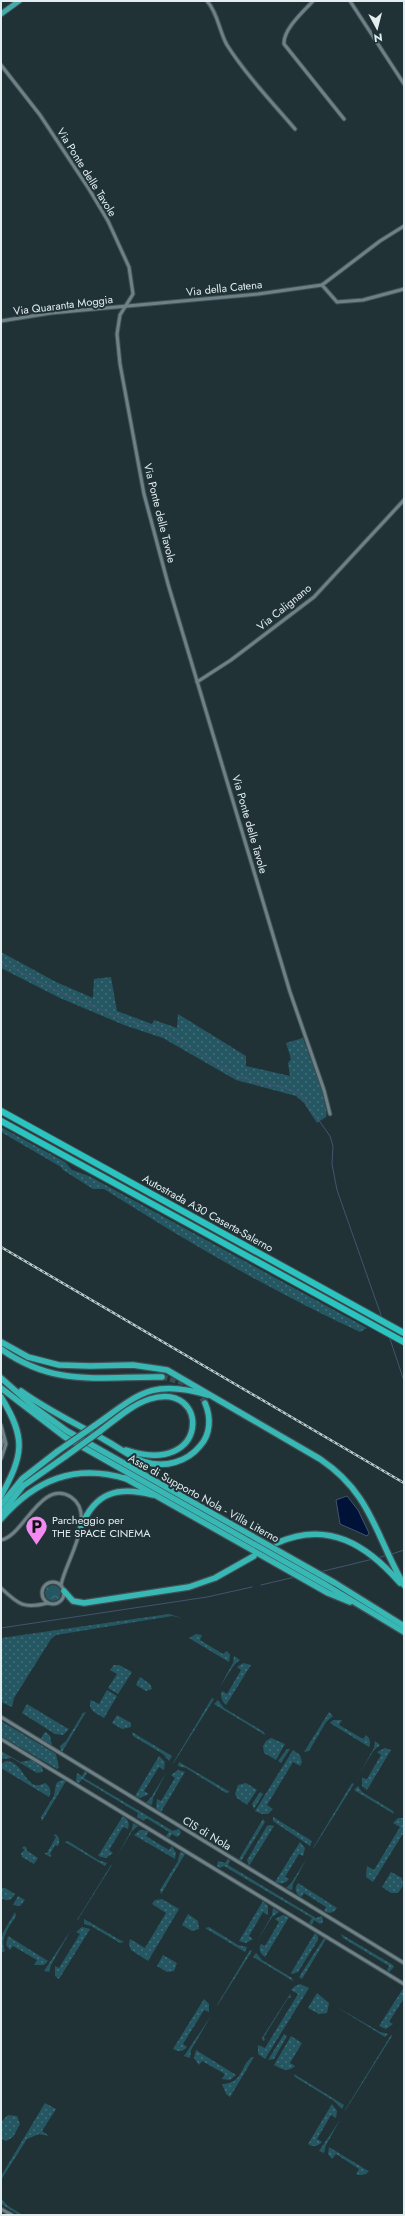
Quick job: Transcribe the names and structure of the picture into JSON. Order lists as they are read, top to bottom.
{
  "streets": {
    "highway": ["Autostrada A30 Caserta-Salerno", "Asse di Supporto Nola - Villa Literno"],
    "street": [
      "Via Ponte delle Tavole",
      "Via della Catena",
      "Via Quaranta Moggia",
      "Via Calignano",
      "CIS di Nola"
    ]
  },
  "crossings": [
    ["Via Ponte delle Tavole", "Via della Catena"],
    ["Via Ponte delle Tavole", "Via Quaranta Moggia"],
    ["Via Ponte delle Tavole", "Via Calignano"],
    ["Via della Catena", "Via Quaranta Moggia"]
  ],
  "places": {
    "parking": ["Parcheggio per THE SPACE CINEMA"]
  },
  "north": "bottom"
}
